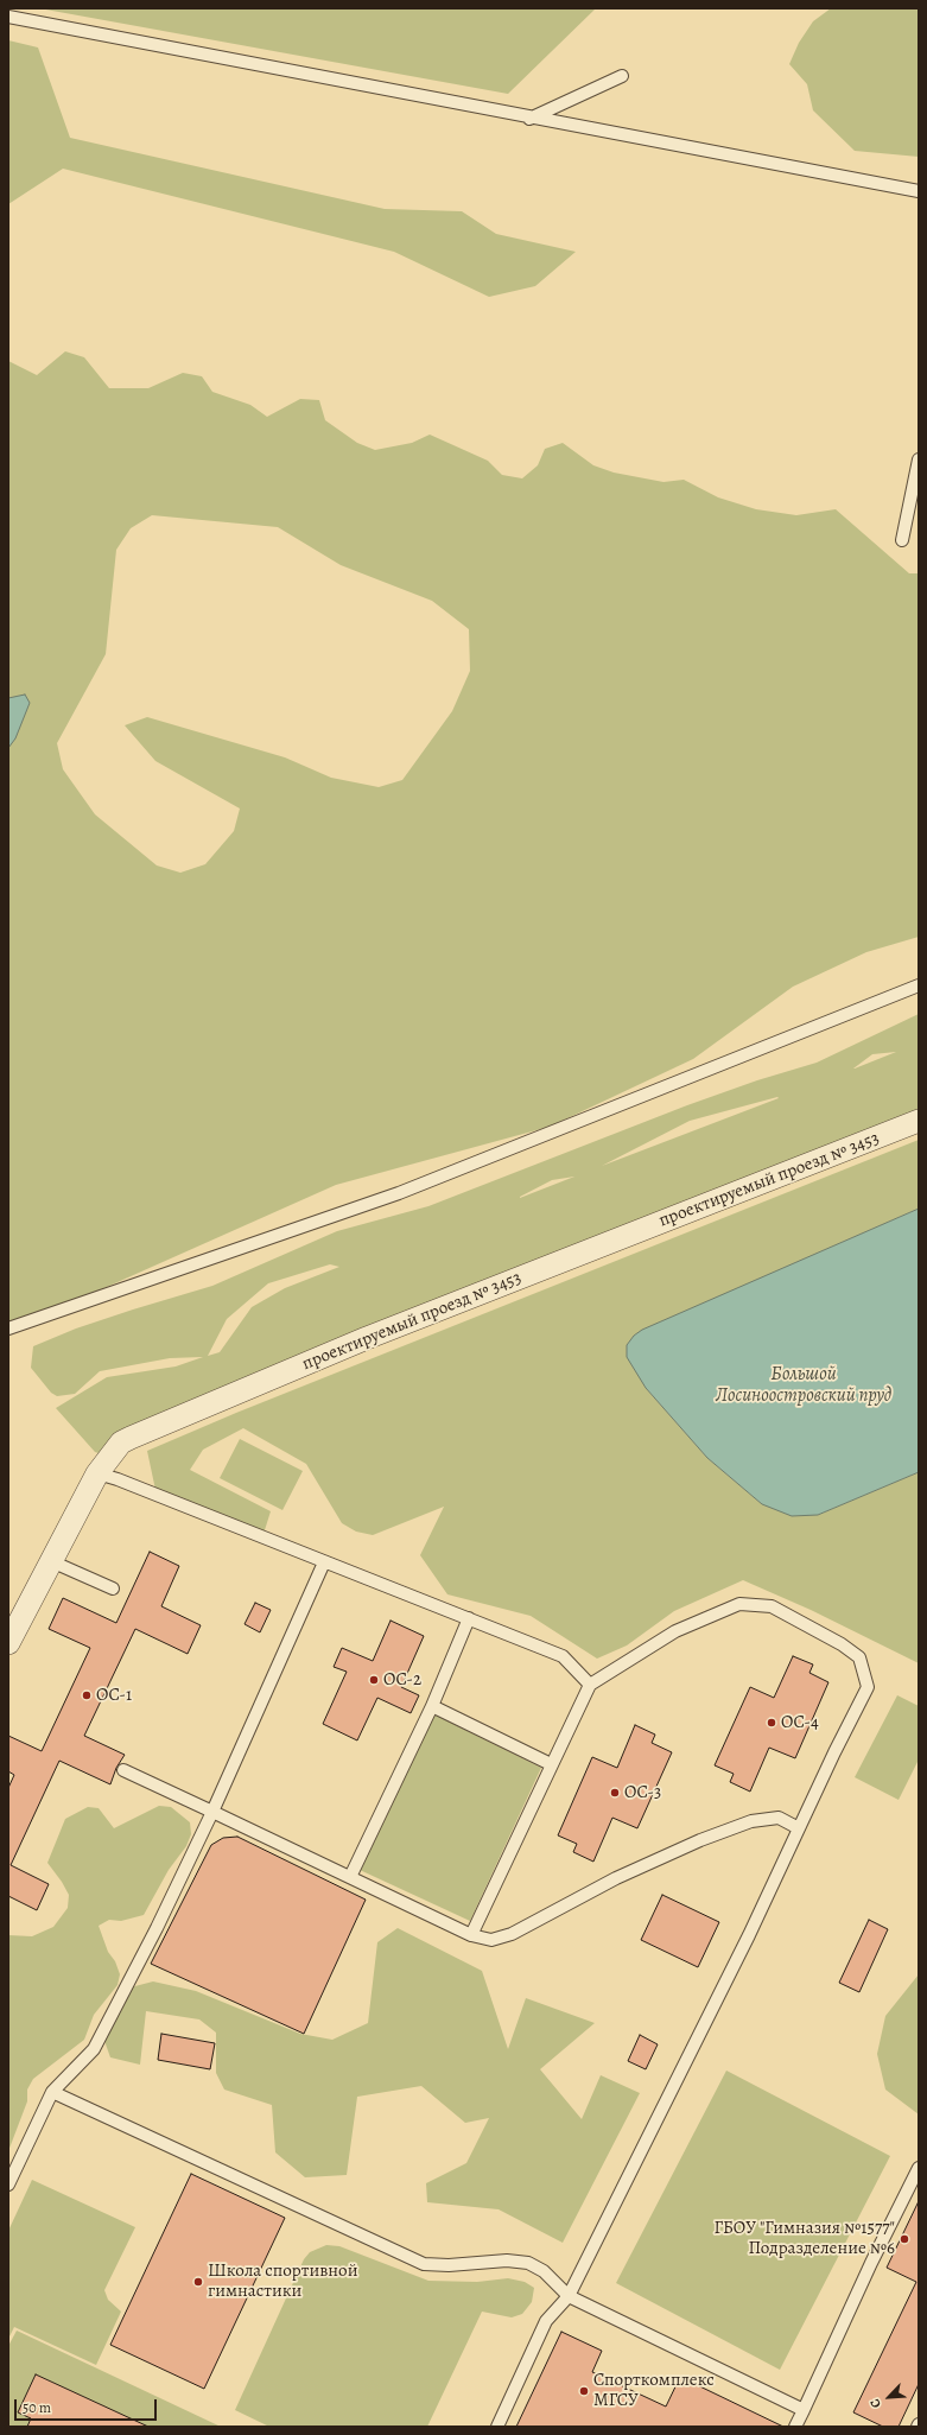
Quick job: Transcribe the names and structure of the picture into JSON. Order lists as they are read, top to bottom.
{
  "streets": {
    "street": ["проектируемый проезд № 3453"]
  },
  "water": ["Большой Лосиноостровский пруд"],
  "places": [
    "ОС-2",
    "ОС-1",
    "ОС-4",
    "ОС-3",
    "ГБОУ \"Гимназия №1577\" Подразделение №6",
    "Школа спортивной гимнастики",
    "Спорткомплекс МГСУ"
  ],
  "scale_bar": "50 m",
  "north": "bottom left"
}
